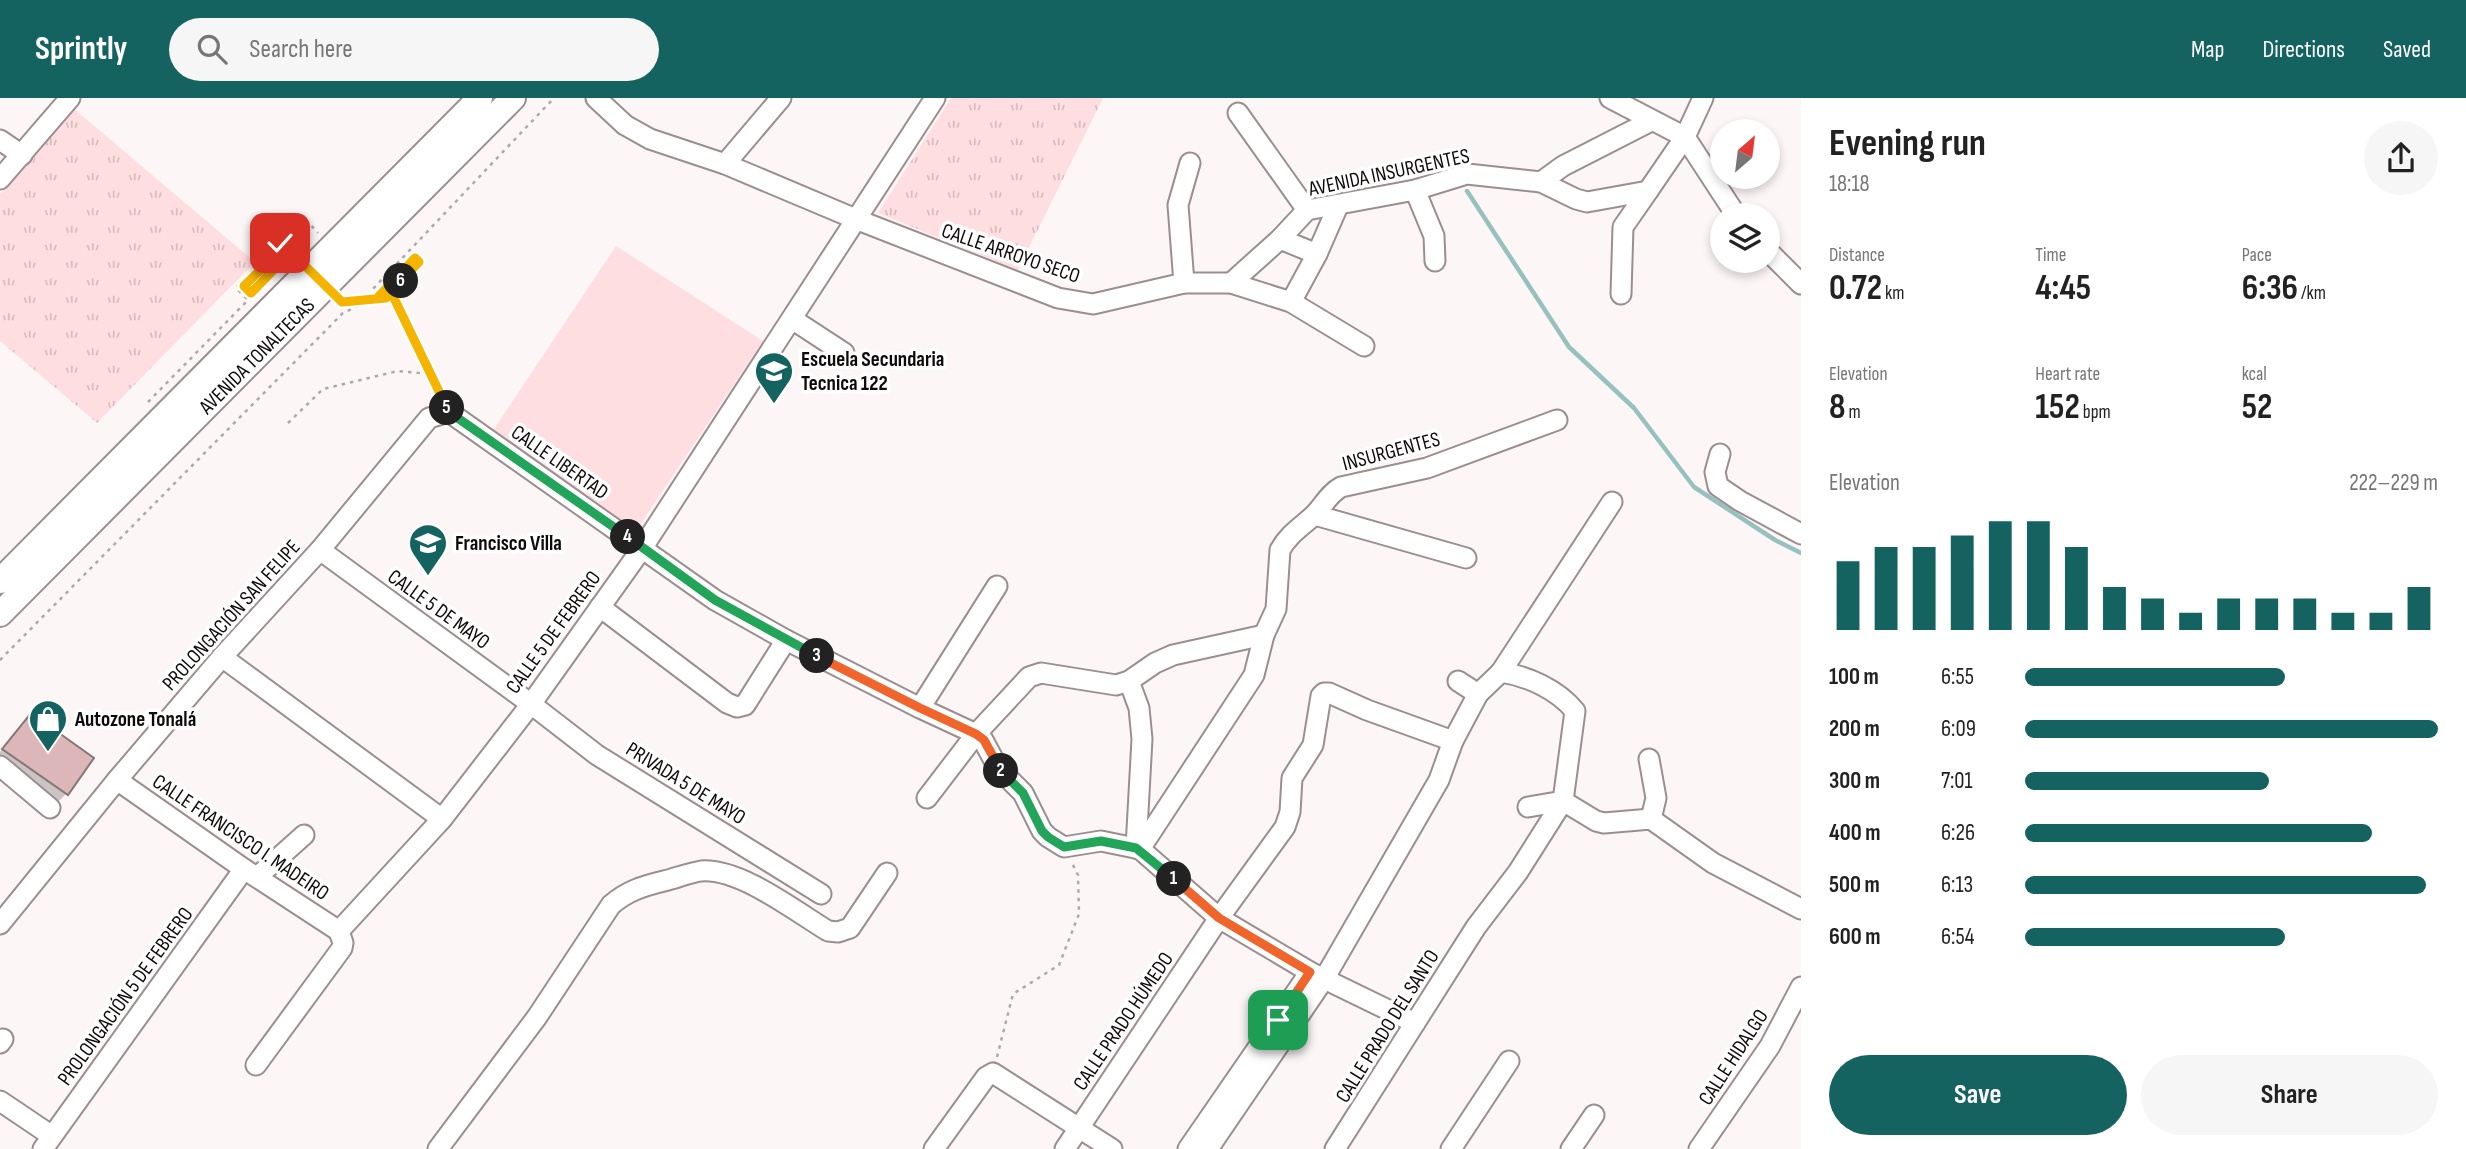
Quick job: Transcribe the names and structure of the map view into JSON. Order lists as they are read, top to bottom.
{
  "streets": {
    "main road": ["AVENIDA TONALTECAS"],
    "street": [
      "AVENIDA INSURGENTES",
      "CALLE ARROYO SECO",
      "INSURGENTES",
      "CALLE LIBERTAD",
      "CALLE 5 DE MAYO",
      "PROLONGACIÓN SAN FELIPE",
      "CALLE 5 DE FEBRERO",
      "PRIVADA 5 DE MAYO",
      "CALLE FRANCISCO I. MADEIRO",
      "PROLONGACIÓN 5 DE FEBRERO",
      "CALLE PRADO HÚMEDO",
      "CALLE PRADO DEL SANTO",
      "CALLE HIDALGO"
    ]
  },
  "crossings": [
    ["AVENIDA INSURGENTES", "CALLE ARROYO SECO"],
    ["CALLE ARROYO SECO", "CALLE 5 DE FEBRERO"],
    ["CALLE LIBERTAD", "PROLONGACIÓN SAN FELIPE"],
    ["CALLE LIBERTAD", "CALLE 5 DE FEBRERO"],
    ["CALLE 5 DE MAYO", "PROLONGACIÓN SAN FELIPE"],
    ["CALLE 5 DE MAYO", "CALLE 5 DE FEBRERO"],
    ["CALLE 5 DE MAYO", "PRIVADA 5 DE MAYO"],
    ["PROLONGACIÓN SAN FELIPE", "CALLE FRANCISCO I. MADEIRO"],
    ["CALLE 5 DE FEBRERO", "PRIVADA 5 DE MAYO"],
    ["CALLE 5 DE FEBRERO", "CALLE FRANCISCO I. MADEIRO"],
    ["CALLE FRANCISCO I. MADEIRO", "PROLONGACIÓN 5 DE FEBRERO"]
  ],
  "places": {
    "school or university": ["Escuela Secundaria Tecnica 122", "Francisco Villa"],
    "shop": ["Autozone Tonalá"]
  },
  "north": "top right",
  "page": {
    "header": "Sprintly",
    "search": "Search here",
    "nav": ["Map", "Directions", "Saved"],
    "heading": ["Evening run", "18:18"],
    "stats": [
      ["Distance", "0.72 km"],
      ["Time", "4:45"],
      ["Pace", "6:36 /km"],
      ["Elevation", "8 m"],
      ["Heart rate", "152 bpm"],
      ["kcal", "52"]
    ],
    "pins": [
      "6",
      "5",
      "4",
      "3",
      "2",
      "1"
    ],
    "chart": ["Elevation", "222–229 m"],
    "list": [
      {
        "name": "100 m",
        "note": "6:55"
      },
      {
        "name": "200 m",
        "note": "6:09"
      },
      {
        "name": "300 m",
        "note": "7:01"
      },
      {
        "name": "400 m",
        "note": "6:26"
      },
      {
        "name": "500 m",
        "note": "6:13"
      },
      {
        "name": "600 m",
        "note": "6:54"
      }
    ],
    "buttons": ["Save", "Share"]
  }
}
